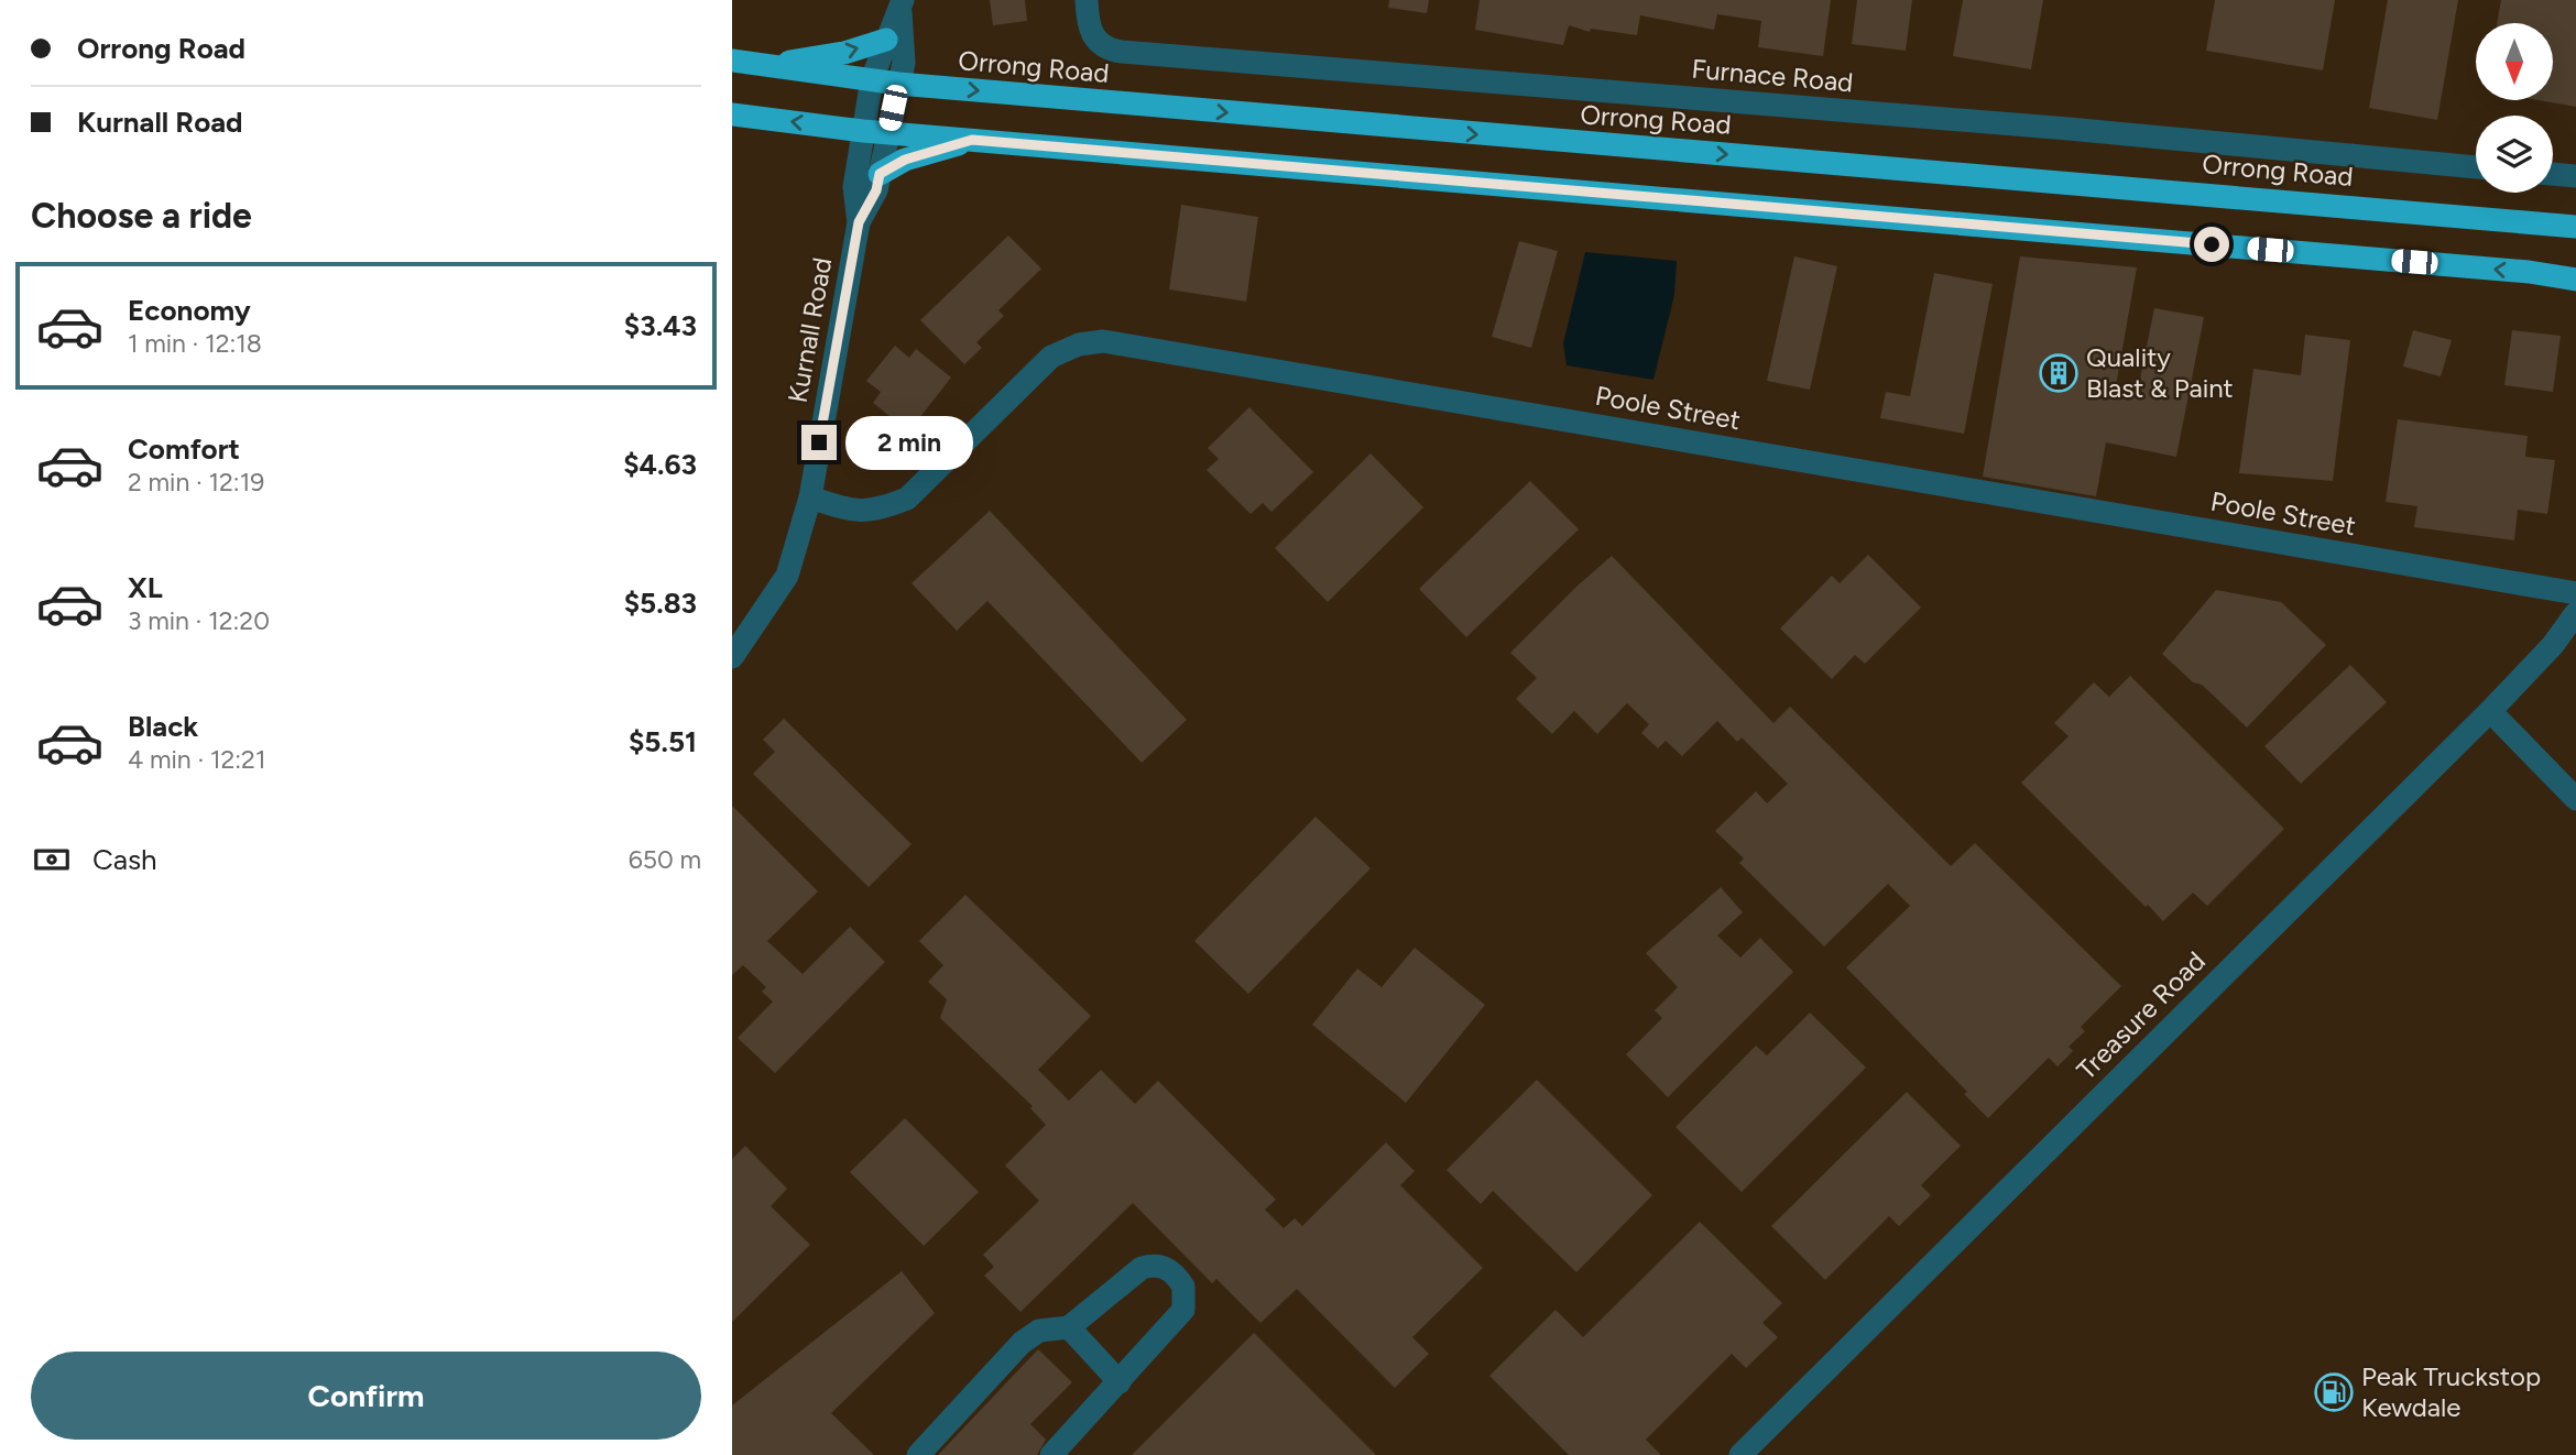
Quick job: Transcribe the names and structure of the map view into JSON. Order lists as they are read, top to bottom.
{
  "streets": {
    "highway": ["Orrong Road"],
    "street": [
      "Furnace Road",
      "Kurnall Road",
      "Poole Street",
      "Treasure Road"
    ]
  },
  "crossings": [
    ["Orrong Road", "Kurnall Road"],
    ["Kurnall Road", "Poole Street"]
  ],
  "places": {
    "building": ["Quality Blast & Paint"],
    "fuel station": ["Peak Truckstop Kewdale"]
  },
  "north": "bottom",
  "page": {
    "banner": ["Orrong Road", "Kurnall Road"],
    "heading": "Choose a ride",
    "list": [
      {
        "name": "Economy",
        "note": "1 min · 12:18",
        "value": "$3.43"
      },
      {
        "name": "Comfort",
        "note": "2 min · 12:19",
        "value": "$4.63"
      },
      {
        "name": "XL",
        "note": "3 min · 12:20",
        "value": "$5.83"
      },
      {
        "name": "Black",
        "note": "4 min · 12:21",
        "value": "$5.51"
      }
    ],
    "bubble": "2 min",
    "pay": ["Cash", "650 m"],
    "buttons": "Confirm"
  }
}
